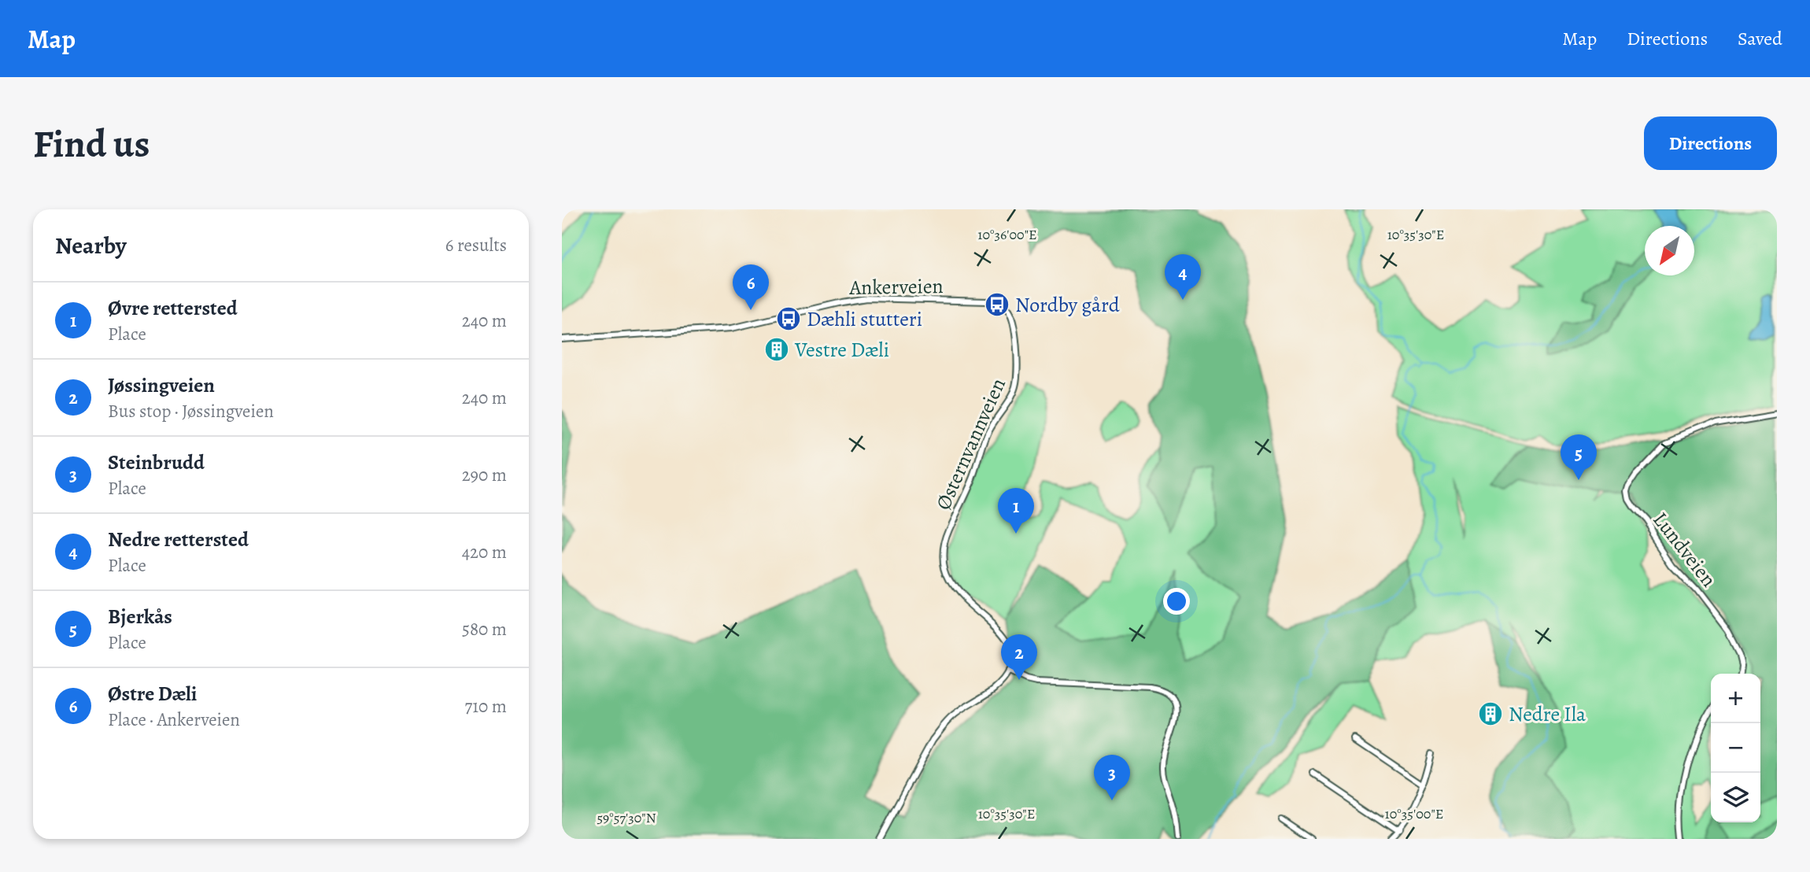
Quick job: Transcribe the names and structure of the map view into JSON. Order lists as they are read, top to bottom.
{
  "streets": {
    "street": ["Ankerveien", "Østernvannveien", "Lundveien"]
  },
  "crossings": [
    ["Ankerveien", "Østernvannveien"]
  ],
  "places": {
    "bus stop": ["Nordby gård", "Dæhli stutteri"],
    "building": ["Vestre Dæli", "Nedre Ila"]
  },
  "north": "bottom left",
  "page": {
    "header": "Map",
    "nav": ["Map", "Directions", "Saved"],
    "buttons": "Directions",
    "title": "Find us",
    "heading": ["Nearby", "6 results"],
    "pins": [
      "4",
      "6",
      "5",
      "1",
      "2",
      "3"
    ],
    "list": [
      {
        "mark": "1",
        "name": "Øvre rettersted",
        "note": "Place",
        "value": "240 m"
      },
      {
        "mark": "2",
        "name": "Jøssingveien",
        "note": "Bus stop · Jøssingveien",
        "value": "240 m"
      },
      {
        "mark": "3",
        "name": "Steinbrudd",
        "note": "Place",
        "value": "290 m"
      },
      {
        "mark": "4",
        "name": "Nedre rettersted",
        "note": "Place",
        "value": "420 m"
      },
      {
        "mark": "5",
        "name": "Bjerkås",
        "note": "Place",
        "value": "580 m"
      },
      {
        "mark": "6",
        "name": "Østre Dæli",
        "note": "Place · Ankerveien",
        "value": "710 m"
      }
    ],
    "map_buttons": ["+", "−"]
  },
  "coordinates": [
    "10°36'00\"E",
    "10°35'30\"E",
    "10°35'00\"E",
    "59°57'30\"N"
  ]
}
